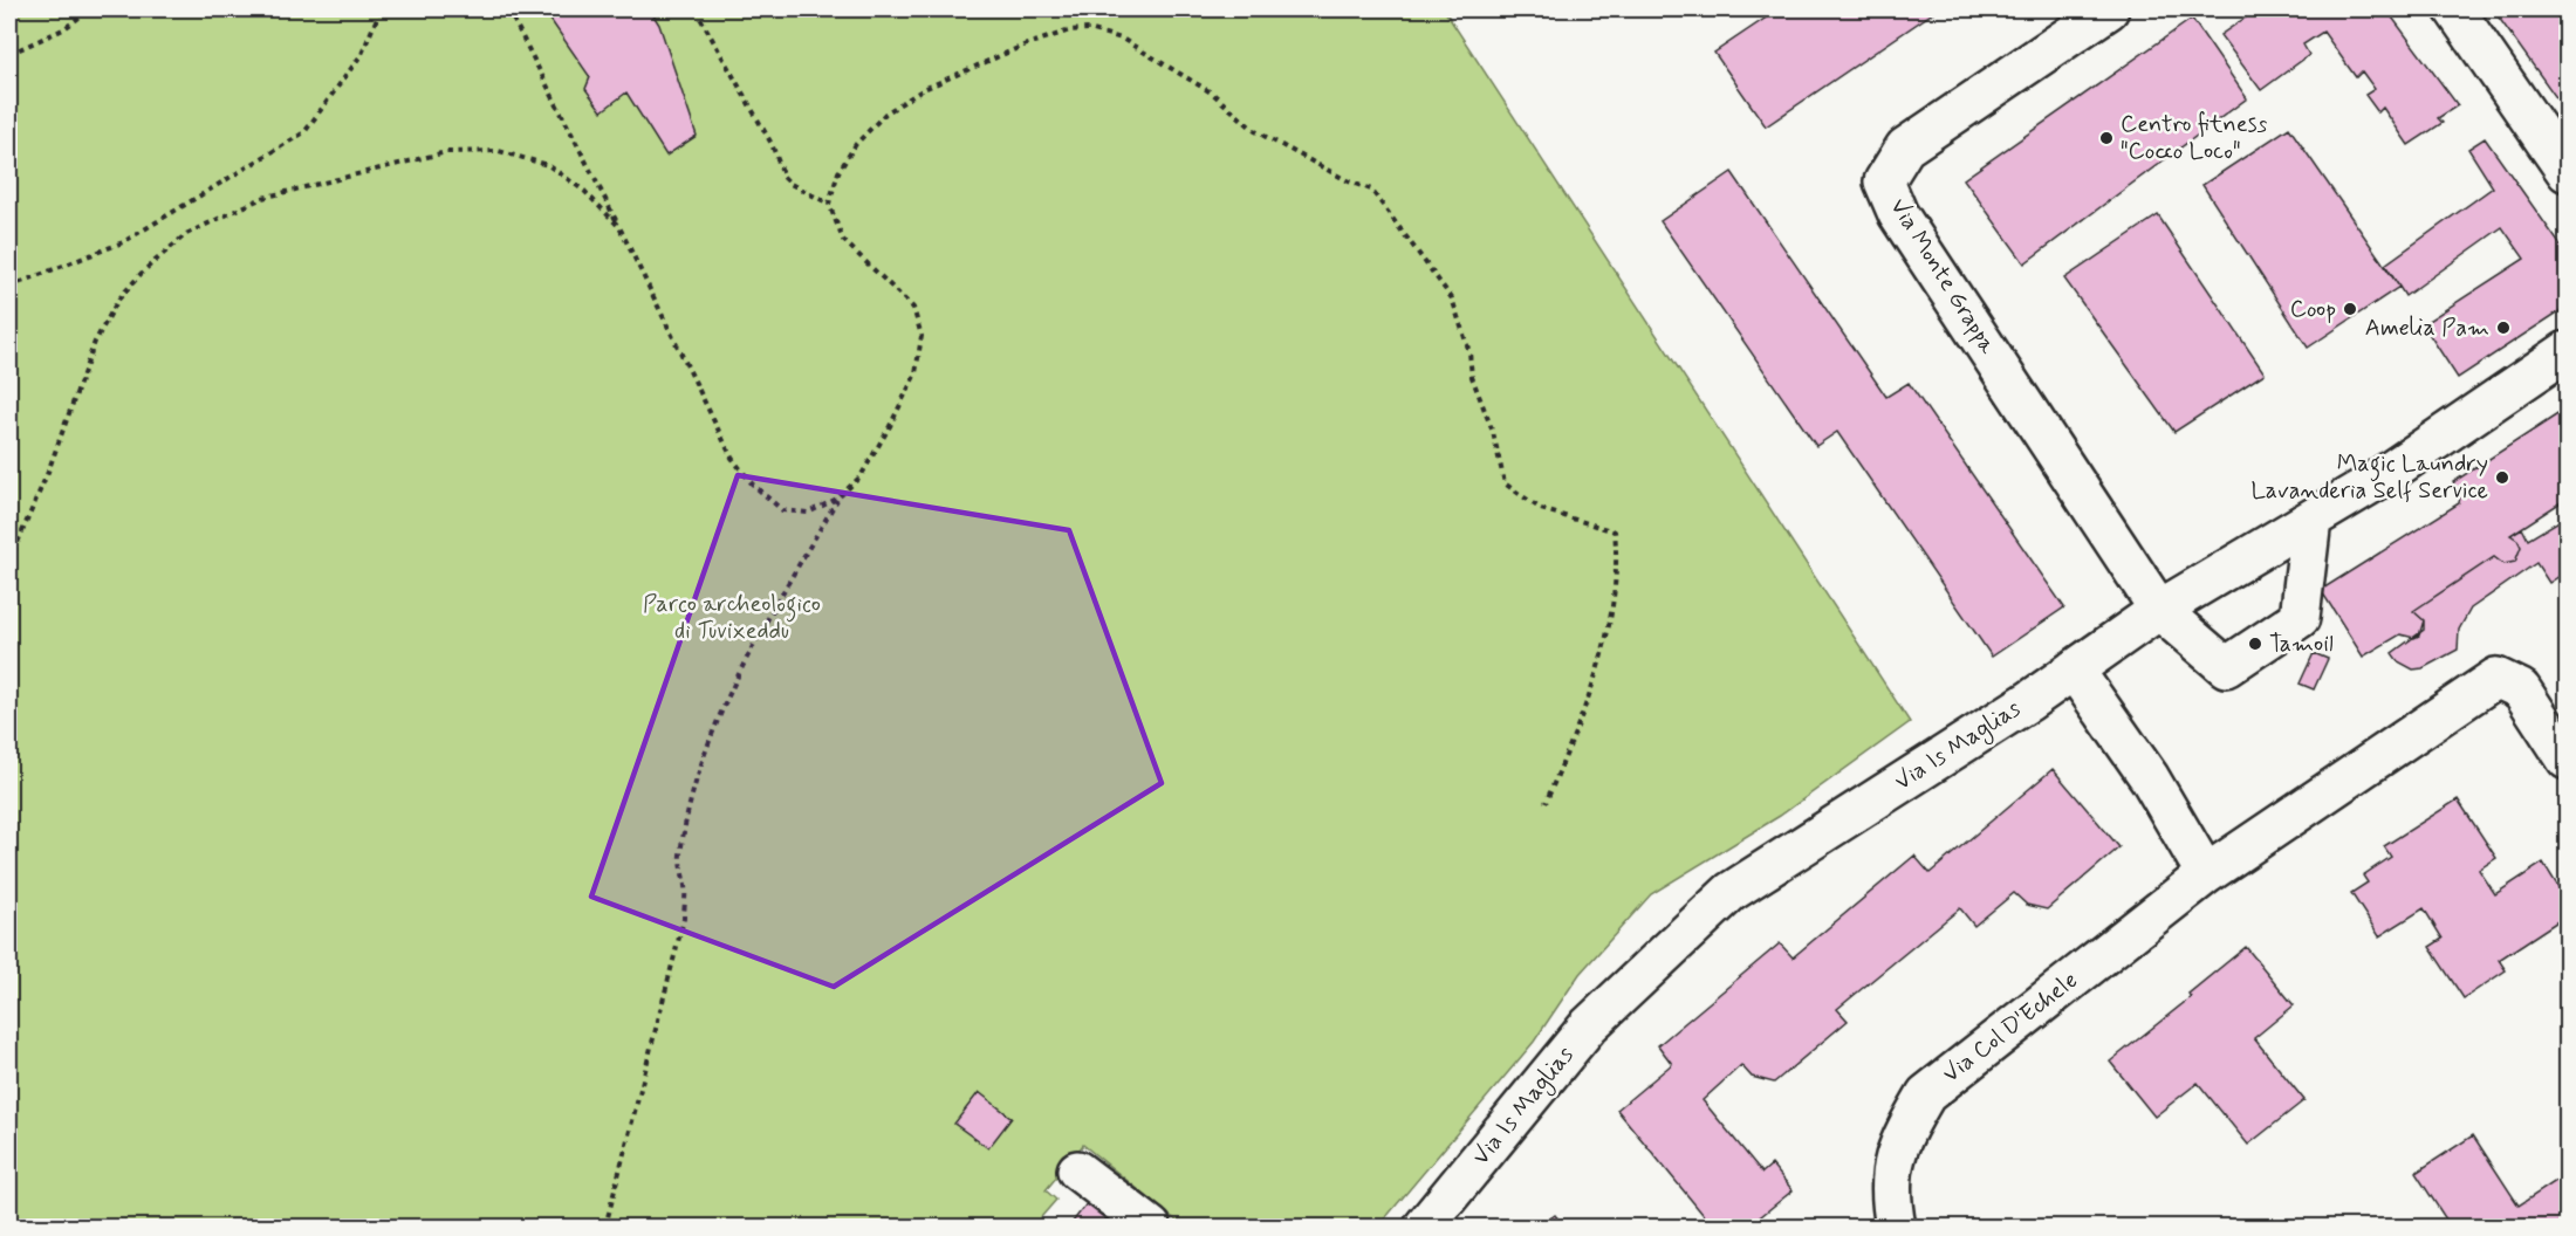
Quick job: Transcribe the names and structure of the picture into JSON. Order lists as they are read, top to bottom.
{
  "streets": {
    "street": ["Via Monte Grappa", "Via Is Maglias", "Via Col D'Echele"]
  },
  "crossings": [
    ["Via Monte Grappa", "Via Is Maglias"]
  ],
  "parks": ["Parco archeologico di Tuvixeddu"],
  "places": [
    "Centro fitness \"Cocco Loco\"",
    "Coop",
    "Amelia Pam",
    "Magic Laundry Lavanderia Self Service",
    "Tamoil"
  ]
}
